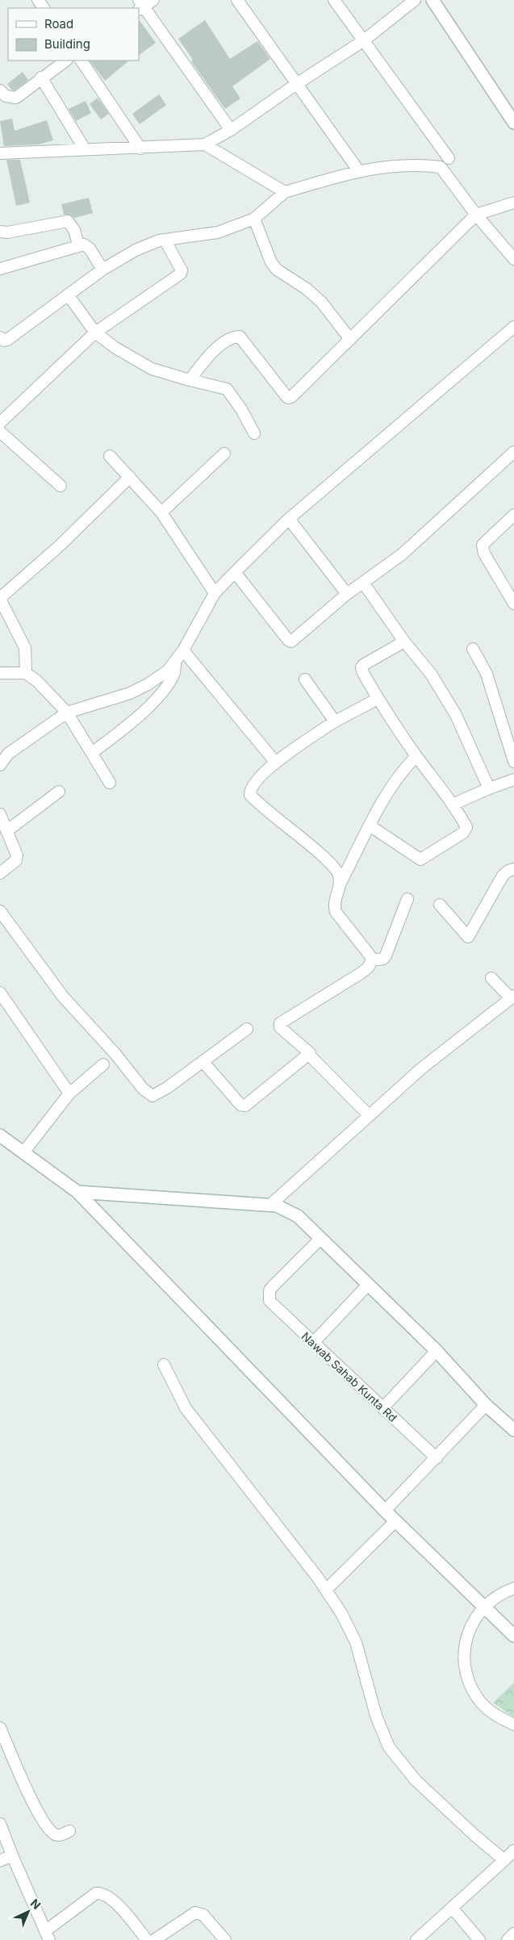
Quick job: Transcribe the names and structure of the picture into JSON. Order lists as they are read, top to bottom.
{
  "streets": {
    "street": ["Nawab Sahab Kunta Rd"]
  },
  "legend": ["Road", "Building"],
  "north": "top right"
}
